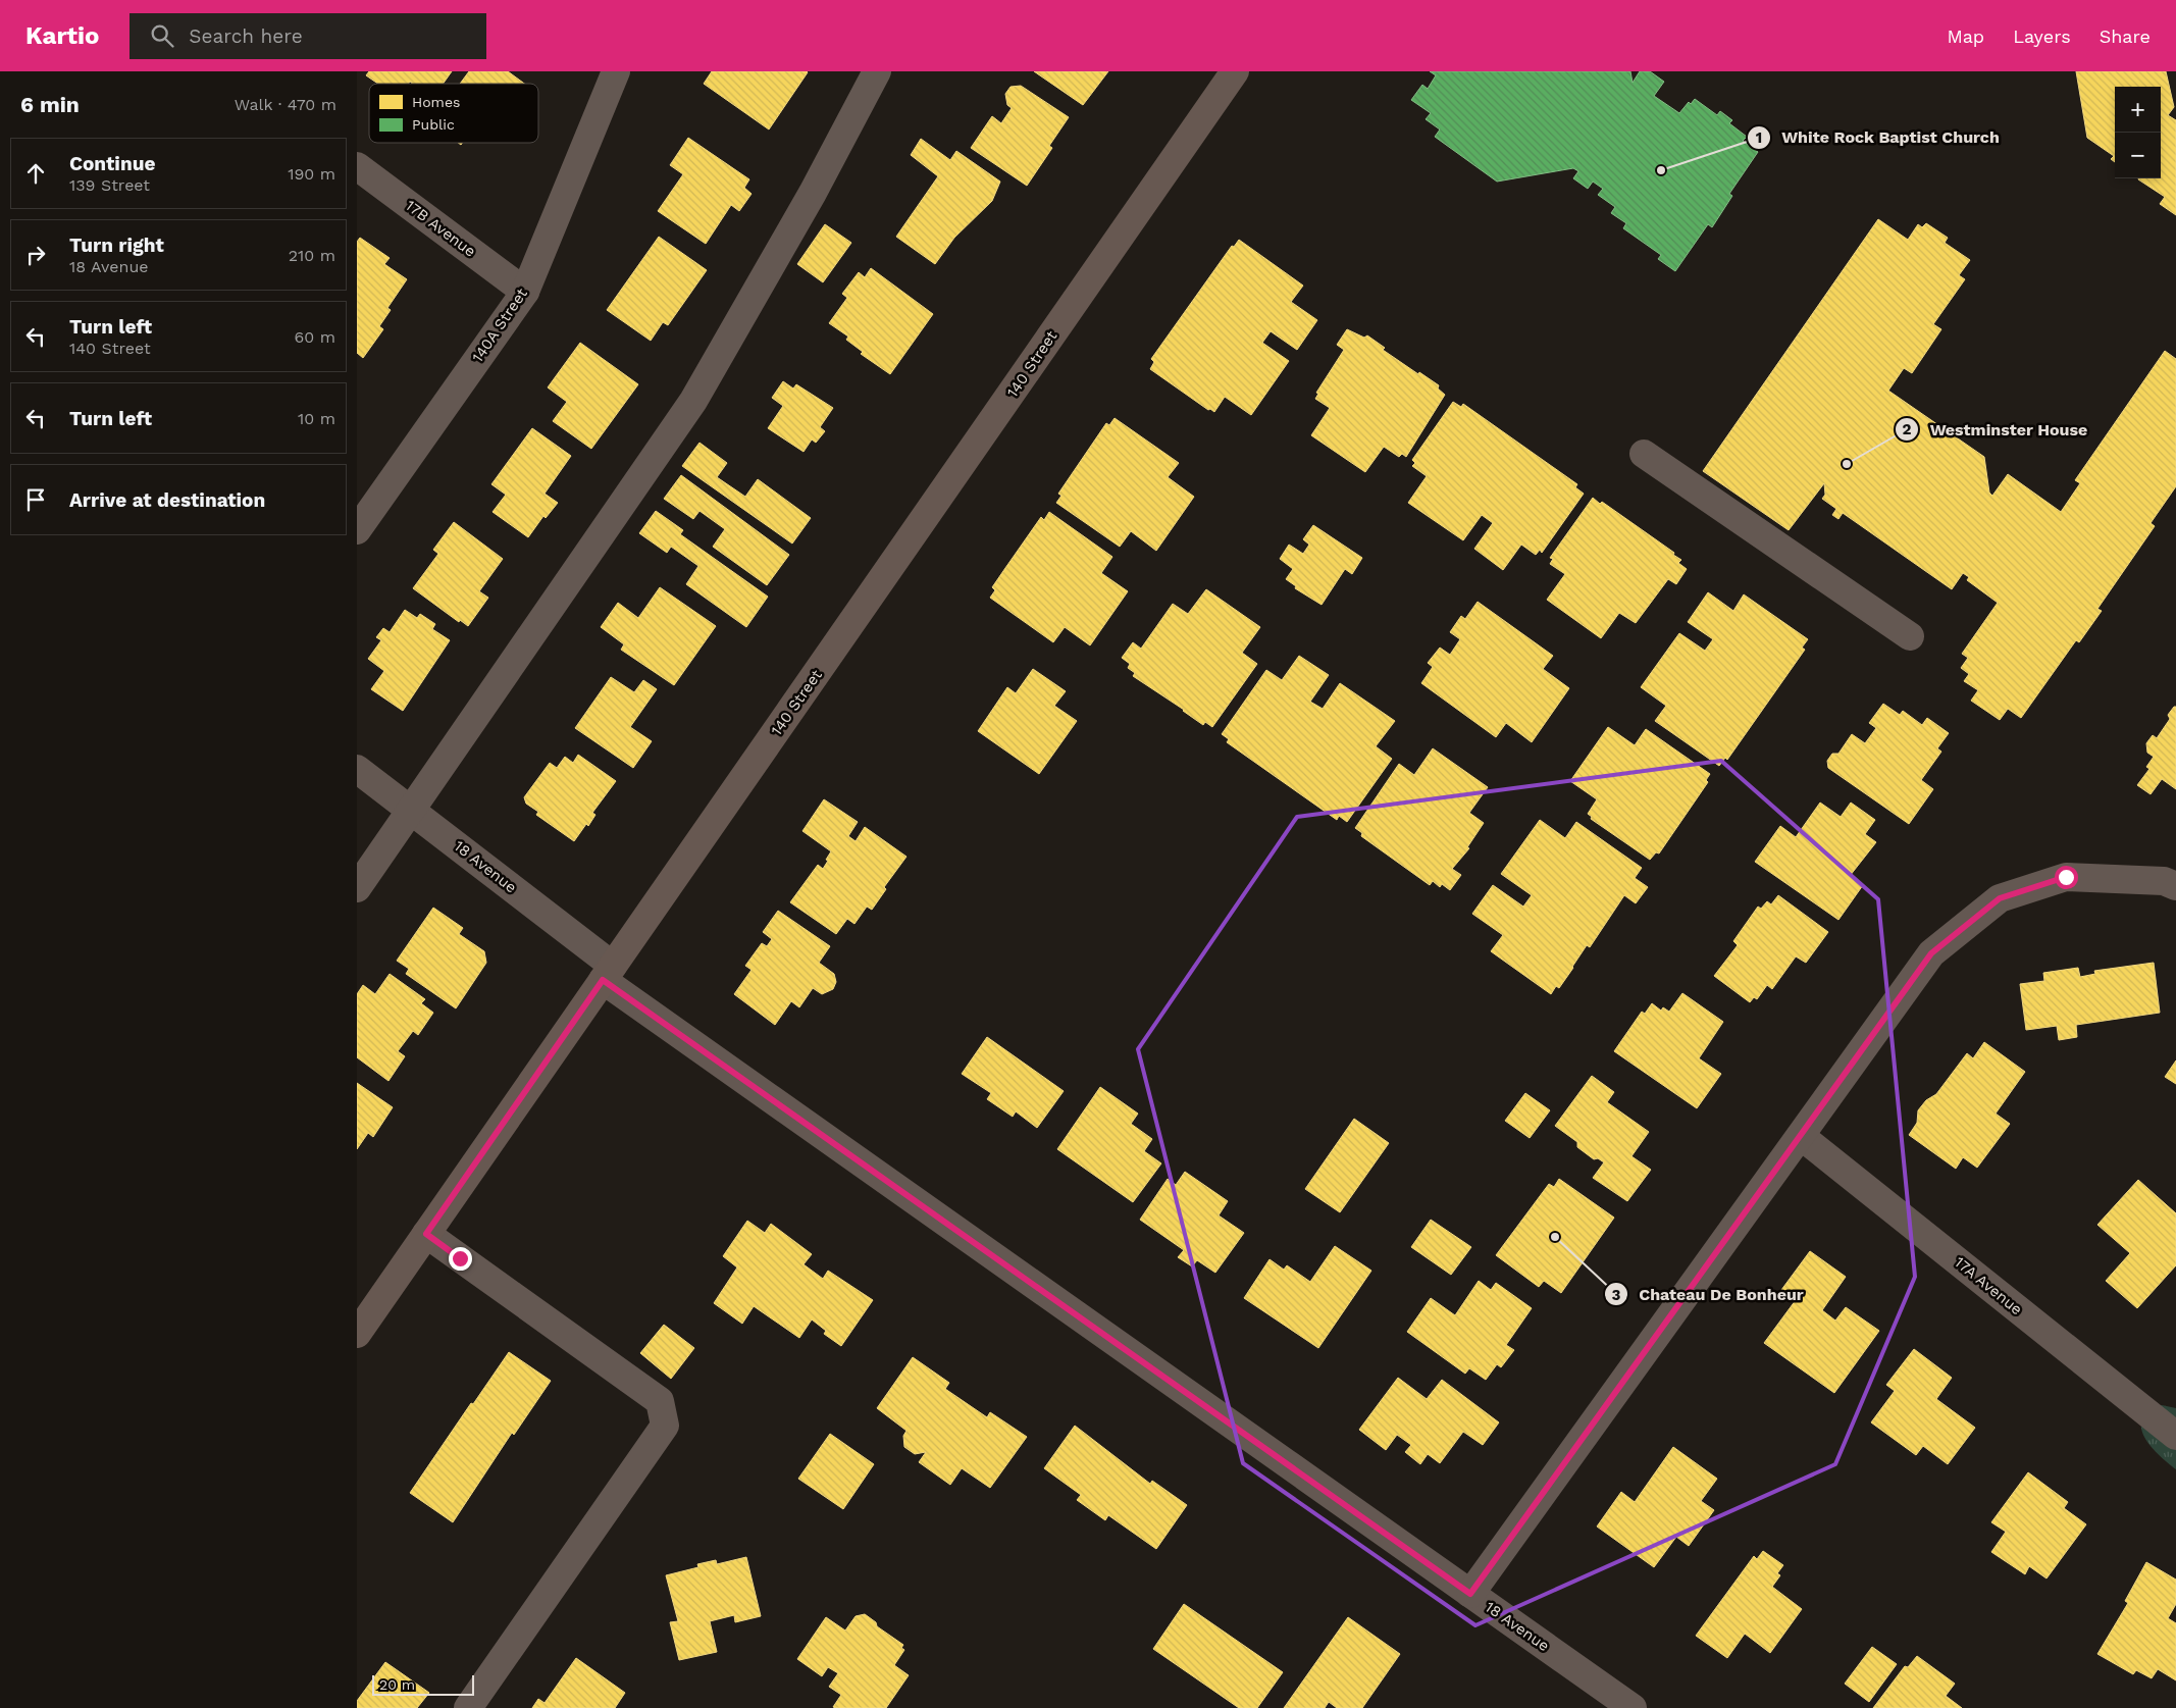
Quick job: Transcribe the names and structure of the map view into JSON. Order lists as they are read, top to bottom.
{
  "streets": {
    "main road": ["140 Street"],
    "street": [
      "17B Avenue",
      "140A Street",
      "18 Avenue",
      "17A Avenue"
    ]
  },
  "crossings": [
    ["17B Avenue", "140A Street"],
    ["140 Street", "18 Avenue"]
  ],
  "places": ["White Rock Baptist Church", "Westminster House", "Chateau De Bonheur"],
  "legend": ["Homes", "Public"],
  "scale_bar": "20 m",
  "page": {
    "header": "Kartio",
    "search": "Search here",
    "nav": ["Map", "Layers", "Share"],
    "heading": ["6 min", "Walk · 470 m"],
    "map_buttons": ["+", "−"],
    "list": [
      ["Continue", "139 Street", "190 m"],
      ["Turn right", "18 Avenue", "210 m"],
      ["Turn left", "140 Street", "60 m"],
      ["Turn left", "10 m"],
      "Arrive at destination"
    ],
    "scale": "20 m"
  }
}
